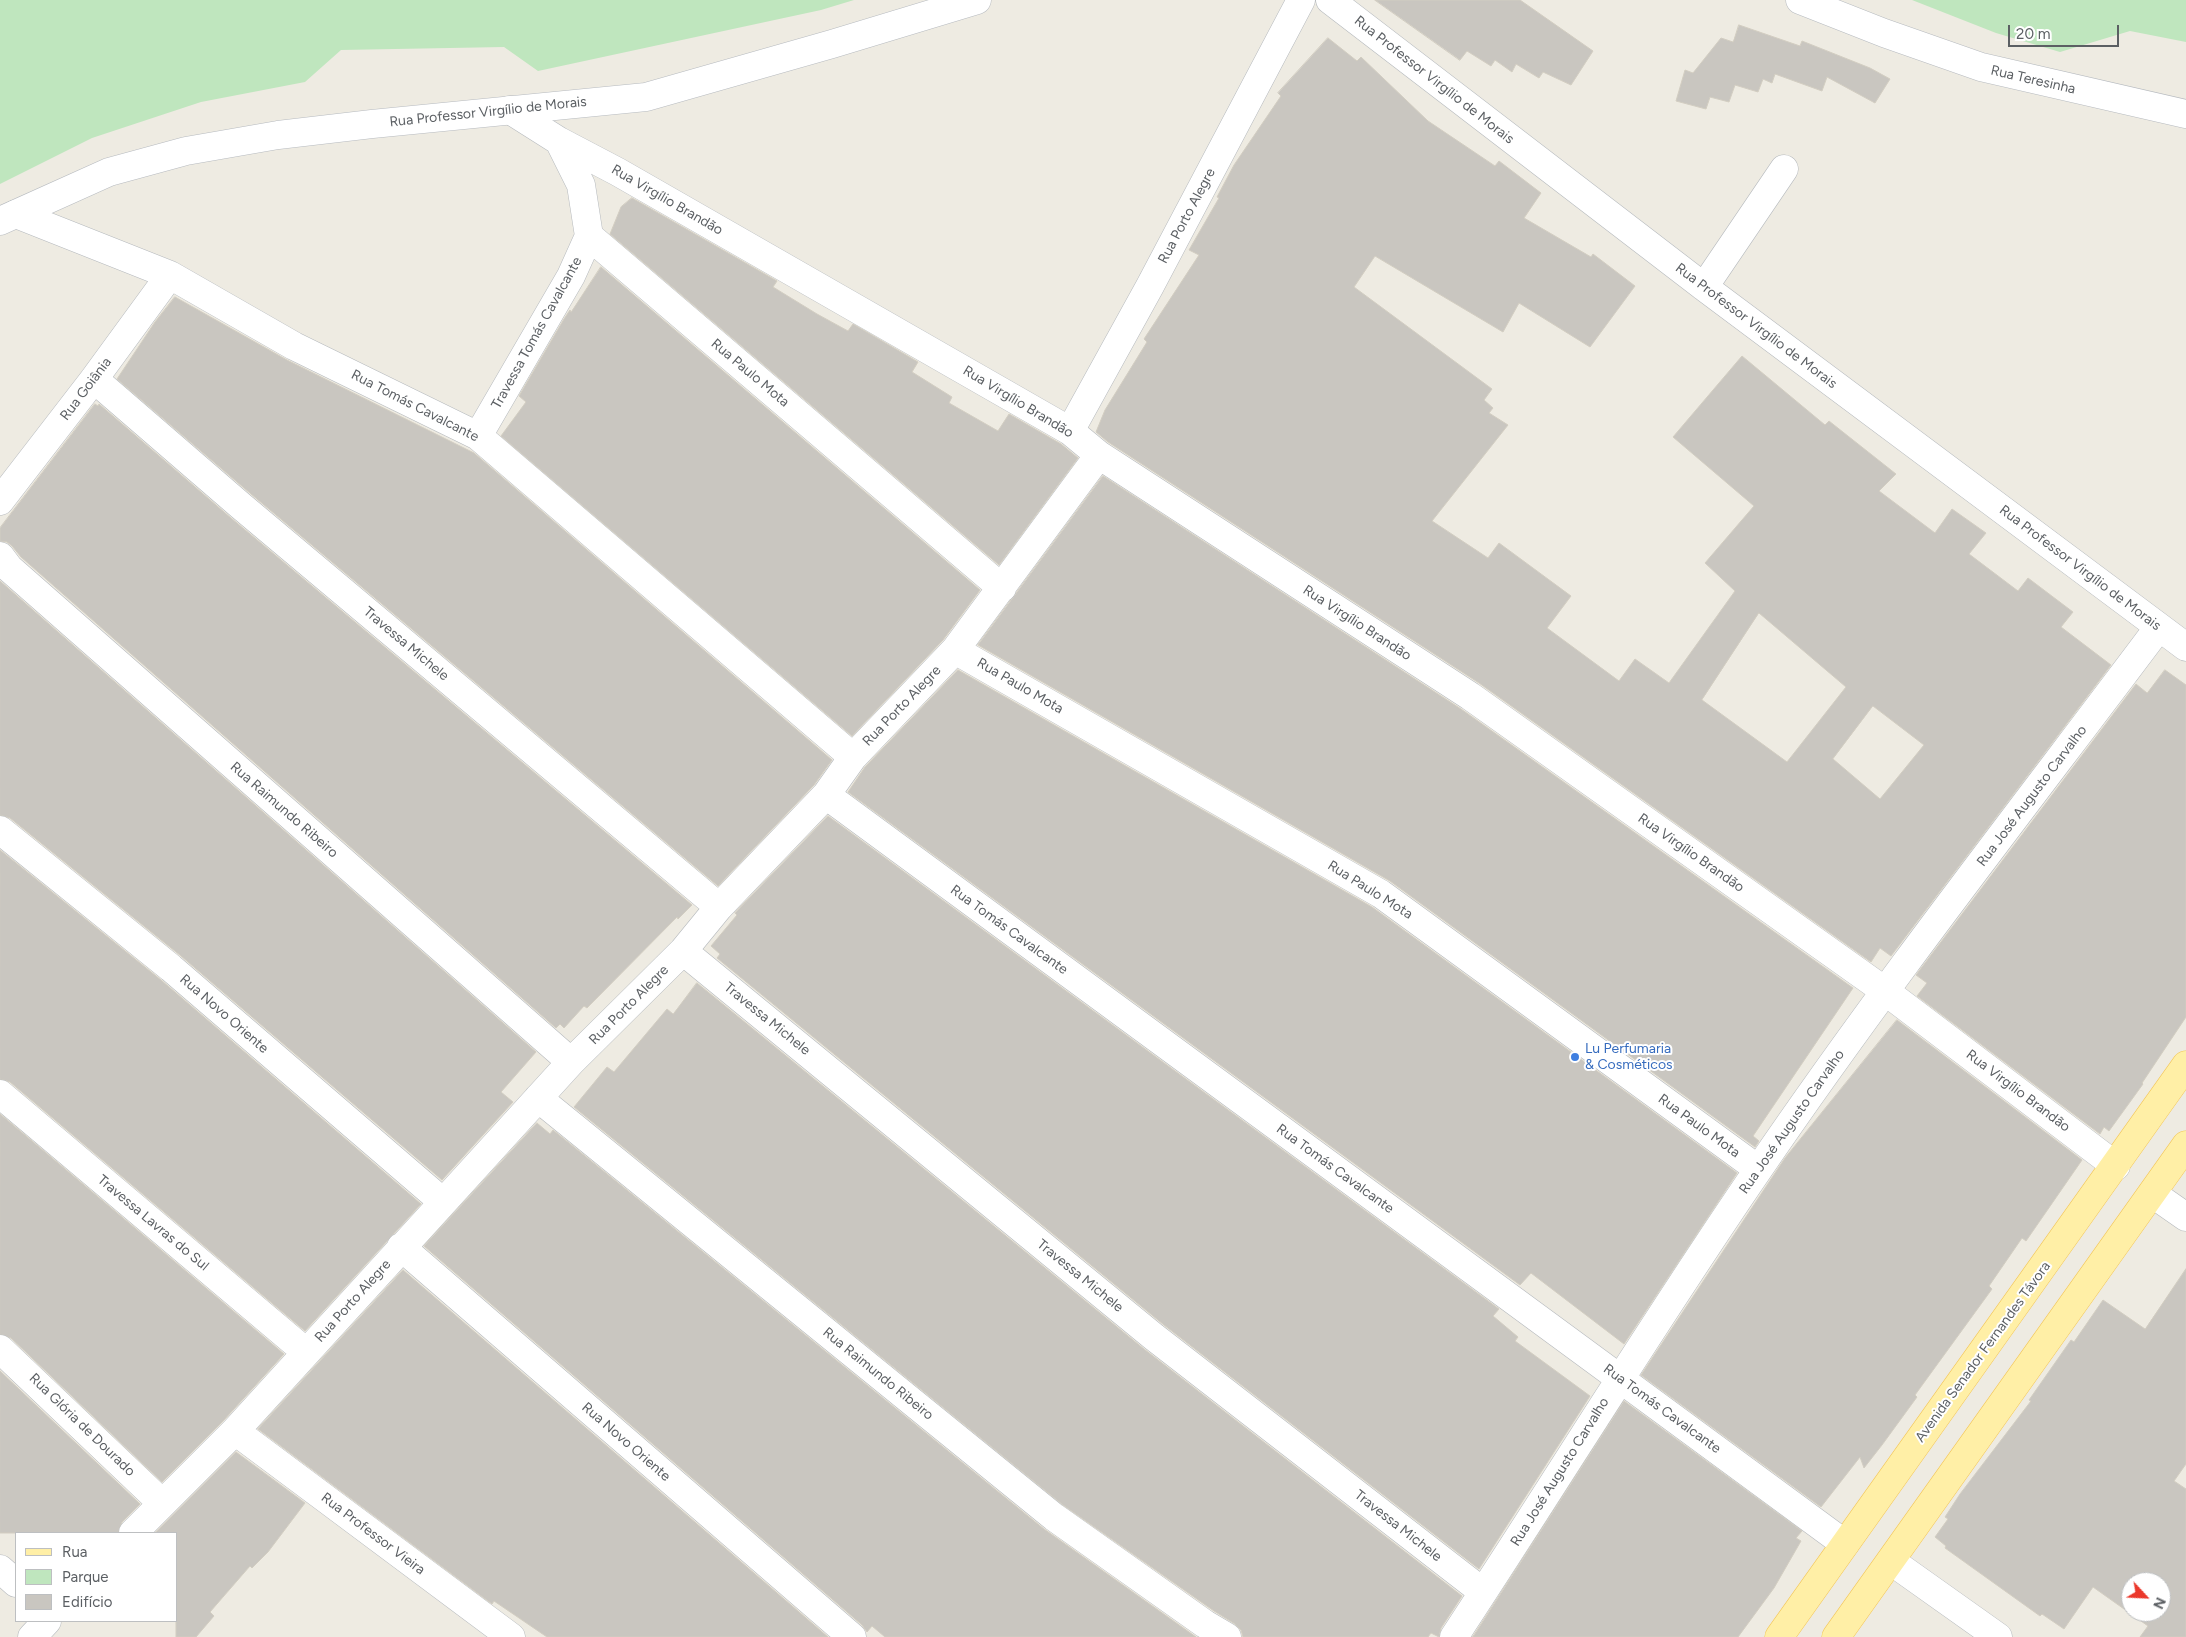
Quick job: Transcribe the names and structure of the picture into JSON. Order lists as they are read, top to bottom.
{
  "streets": {
    "main road": ["Avenida Senador Fernandes Távora"],
    "street": [
      "Rua Professor Virgílio de Morais",
      "Rua Teresinha",
      "Rua Virgílio Brandão",
      "Rua Porto Alegre",
      "Travessa Tomás Cavalcante",
      "Rua Paulo Mota",
      "Rua Goiânia",
      "Rua Tomás Cavalcante",
      "Travessa Michele",
      "Rua José Augusto Carvalho",
      "Rua Raimundo Ribeiro",
      "Rua Novo Oriente",
      "Travessa Lavras do Sul",
      "Rua Glória de Dourado",
      "Rua Professor Vieira"
    ]
  },
  "crossings": [
    ["Rua Professor Virgílio de Morais", "Rua Tomás Cavalcante"],
    ["Rua Professor Virgílio de Morais", "Rua José Augusto Carvalho"],
    ["Rua Virgílio Brandão", "Rua Porto Alegre"],
    ["Rua Virgílio Brandão", "Rua José Augusto Carvalho"],
    ["Rua Virgílio Brandão", "Avenida Senador Fernandes Távora"],
    ["Rua Porto Alegre", "Rua Paulo Mota"],
    ["Rua Porto Alegre", "Rua Tomás Cavalcante"],
    ["Rua Porto Alegre", "Travessa Michele"],
    ["Rua Porto Alegre", "Rua Raimundo Ribeiro"],
    ["Rua Porto Alegre", "Rua Novo Oriente"],
    ["Rua Porto Alegre", "Travessa Lavras do Sul"],
    ["Rua Porto Alegre", "Rua Glória de Dourado"],
    ["Rua Porto Alegre", "Rua Professor Vieira"],
    ["Travessa Tomás Cavalcante", "Rua Paulo Mota"],
    ["Travessa Tomás Cavalcante", "Rua Tomás Cavalcante"],
    ["Rua Paulo Mota", "Rua José Augusto Carvalho"],
    ["Rua Goiânia", "Rua Tomás Cavalcante"],
    ["Rua Goiânia", "Travessa Michele"],
    ["Rua Tomás Cavalcante", "Rua José Augusto Carvalho"],
    ["Rua Tomás Cavalcante", "Avenida Senador Fernandes Távora"],
    ["Travessa Michele", "Rua José Augusto Carvalho"]
  ],
  "places": ["Lu Perfumaria & Cosméticos"],
  "legend": ["Rua", "Parque", "Edifício"],
  "scale_bar": "20 m",
  "north": "bottom right"
}
